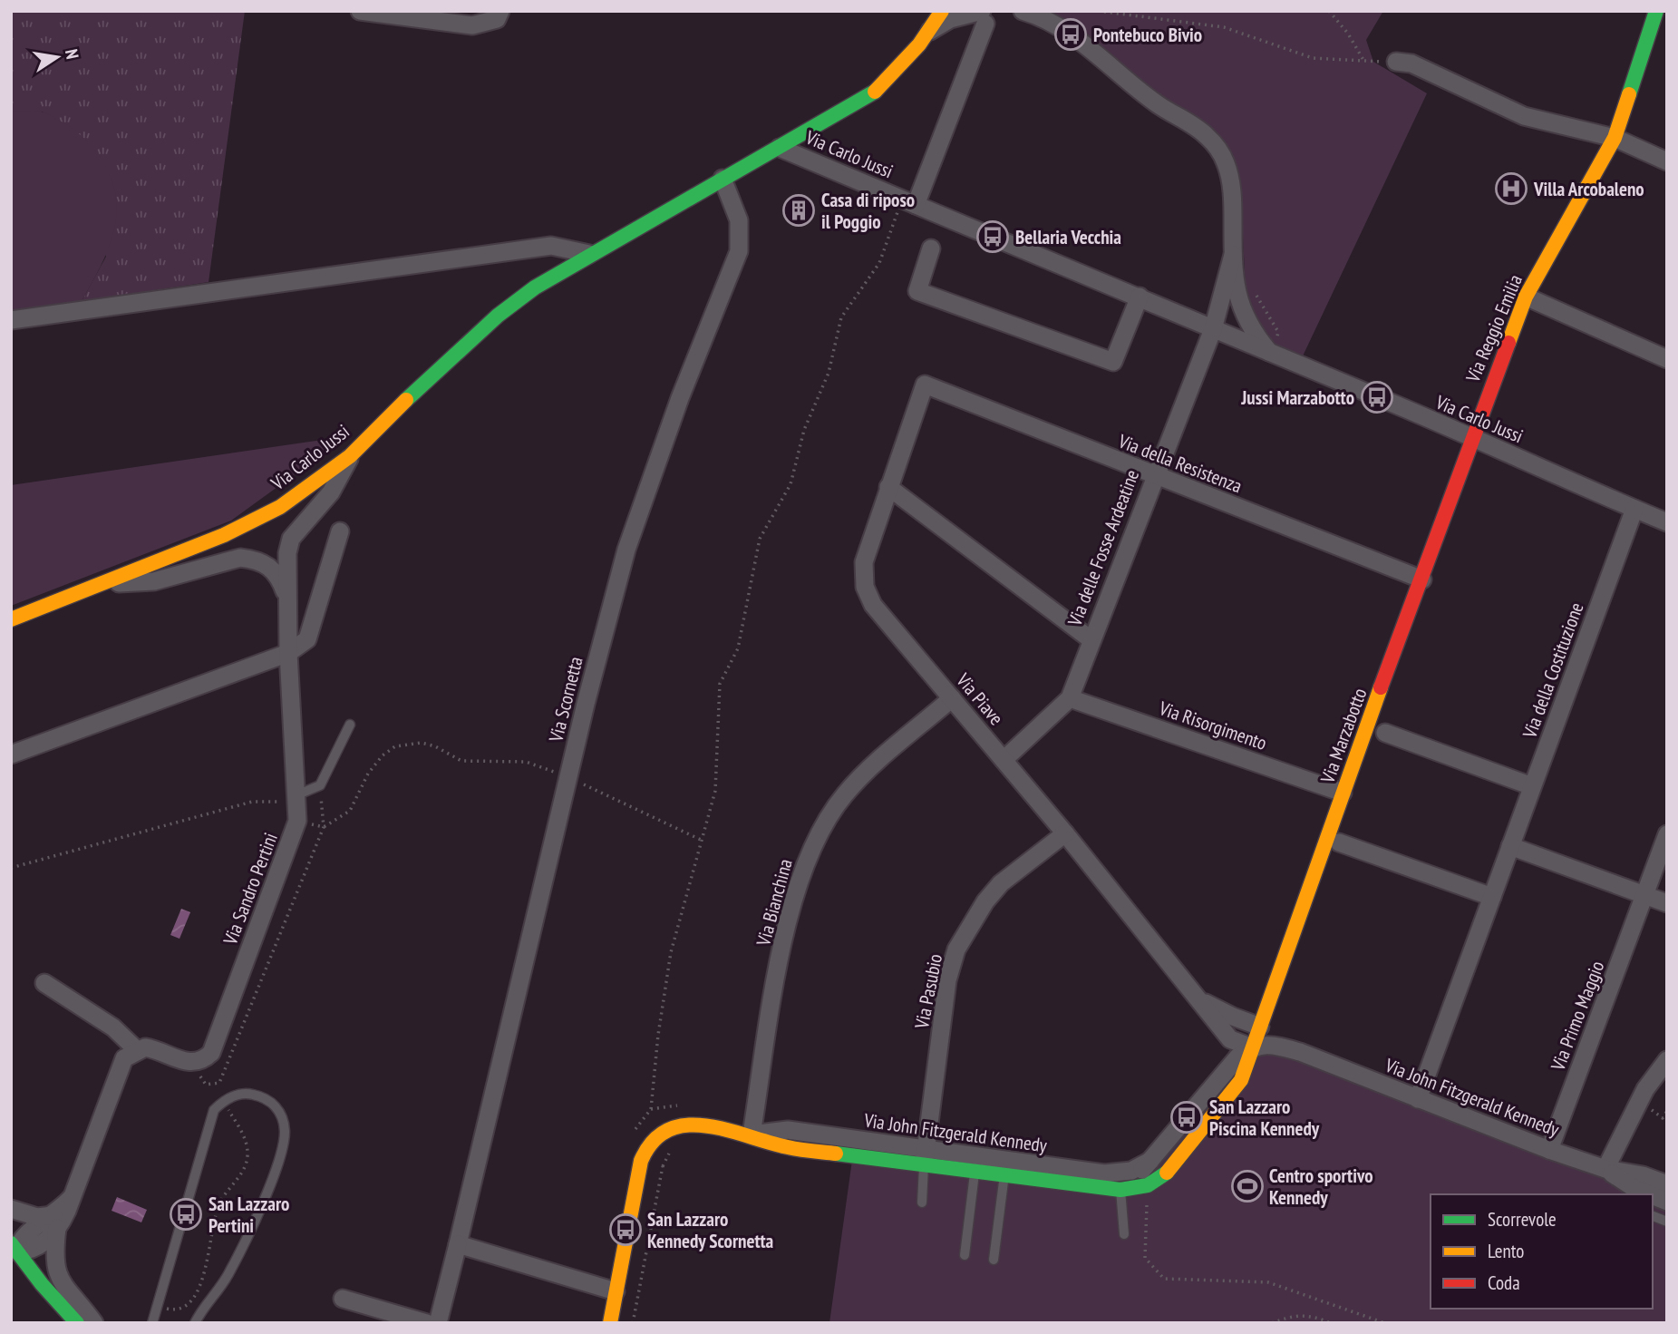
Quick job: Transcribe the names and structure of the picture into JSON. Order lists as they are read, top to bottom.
{
  "streets": {
    "street": [
      "Via Carlo Jussi",
      "Via Reggio Emilia",
      "Via della Resistenza",
      "Via delle Fosse Ardeatine",
      "Via della Costituzione",
      "Via Scornetta",
      "Via Piave",
      "Via Risorgimento",
      "Via Marzabotto",
      "Via Sandro Pertini",
      "Via Bianchina",
      "Via Pasubio",
      "Via Primo Maggio",
      "Via John Fitzgerald Kennedy"
    ]
  },
  "crossings": [
    ["Via Carlo Jussi", "Via Reggio Emilia"],
    ["Via Carlo Jussi", "Via delle Fosse Ardeatine"],
    ["Via Carlo Jussi", "Via della Costituzione"],
    ["Via Carlo Jussi", "Via Scornetta"],
    ["Via Carlo Jussi", "Via Marzabotto"],
    ["Via Carlo Jussi", "Via Sandro Pertini"],
    ["Via Reggio Emilia", "Via Marzabotto"],
    ["Via della Resistenza", "Via delle Fosse Ardeatine"],
    ["Via della Resistenza", "Via Piave"],
    ["Via della Resistenza", "Via Marzabotto"],
    ["Via delle Fosse Ardeatine", "Via Piave"],
    ["Via delle Fosse Ardeatine", "Via Risorgimento"],
    ["Via della Costituzione", "Via John Fitzgerald Kennedy"],
    ["Via Piave", "Via Marzabotto"],
    ["Via Piave", "Via Bianchina"],
    ["Via Piave", "Via Pasubio"],
    ["Via Piave", "Via John Fitzgerald Kennedy"],
    ["Via Risorgimento", "Via Marzabotto"],
    ["Via Marzabotto", "Via John Fitzgerald Kennedy"],
    ["Via Bianchina", "Via John Fitzgerald Kennedy"],
    ["Via Pasubio", "Via John Fitzgerald Kennedy"],
    ["Via Primo Maggio", "Via John Fitzgerald Kennedy"]
  ],
  "places": {
    "bus stop": [
      "Pontebuco Bivio",
      "Bellaria Vecchia",
      "Jussi Marzabotto",
      "San Lazzaro Piscina Kennedy",
      "San Lazzaro Pertini",
      "San Lazzaro Kennedy Scornetta"
    ],
    "hospital": ["Villa Arcobaleno"],
    "building": ["Casa di riposo il Poggio"],
    "sports": ["Centro sportivo Kennedy"]
  },
  "legend": ["Scorrevole", "Lento", "Coda"],
  "north": "right"
}
